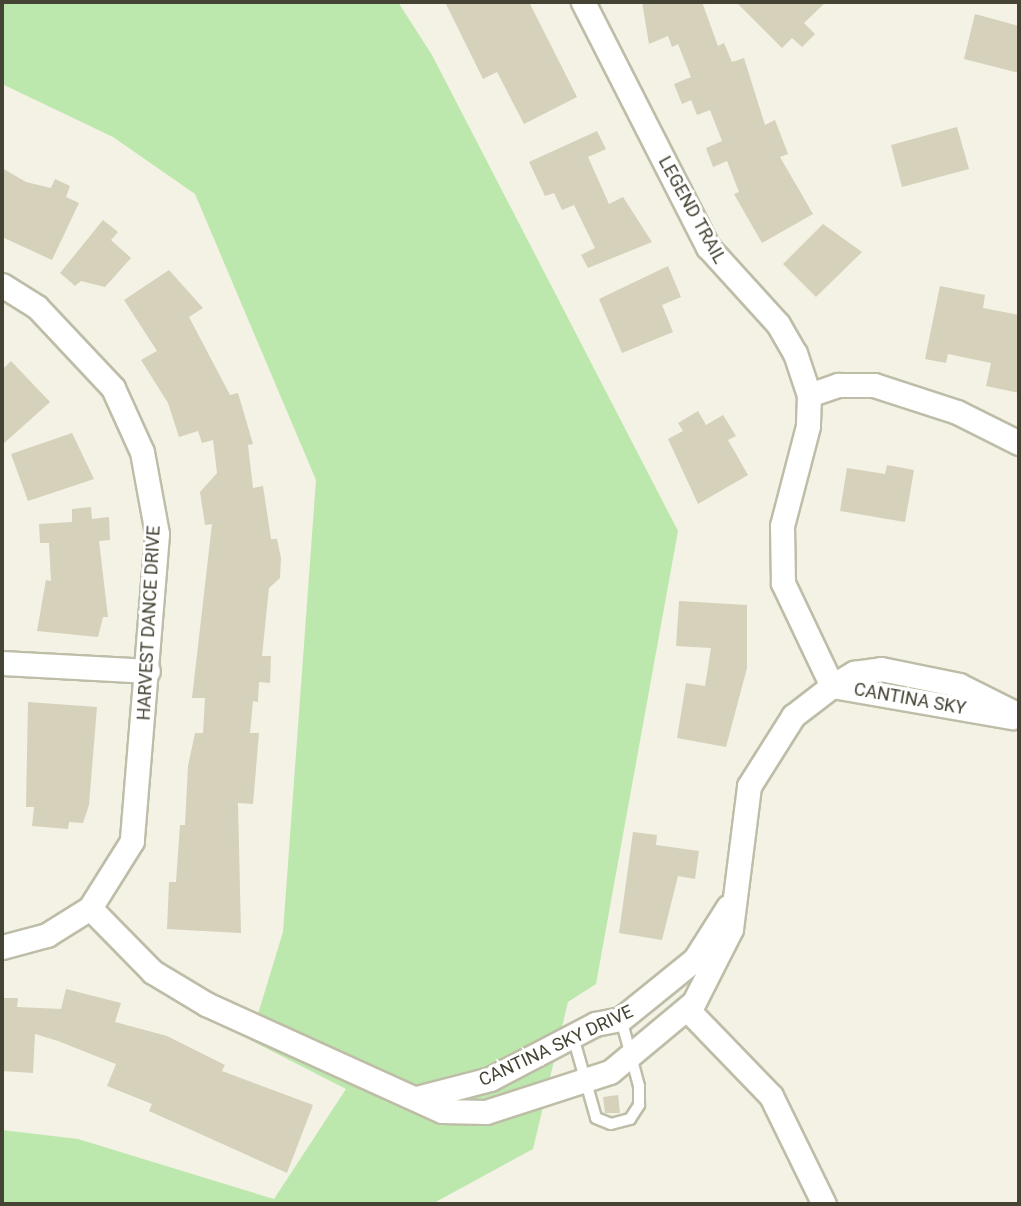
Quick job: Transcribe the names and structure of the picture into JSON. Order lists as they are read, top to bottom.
{
  "streets": {
    "street": [
      "LEGEND TRAIL",
      "HARVEST DANCE DRIVE",
      "CANTINA SKY",
      "CANTINA SKY DRIVE"
    ]
  },
  "crossings": [
    ["LEGEND TRAIL", "CANTINA SKY"],
    ["LEGEND TRAIL", "CANTINA SKY DRIVE"],
    ["HARVEST DANCE DRIVE", "CANTINA SKY DRIVE"],
    ["CANTINA SKY", "CANTINA SKY DRIVE"]
  ]
}
